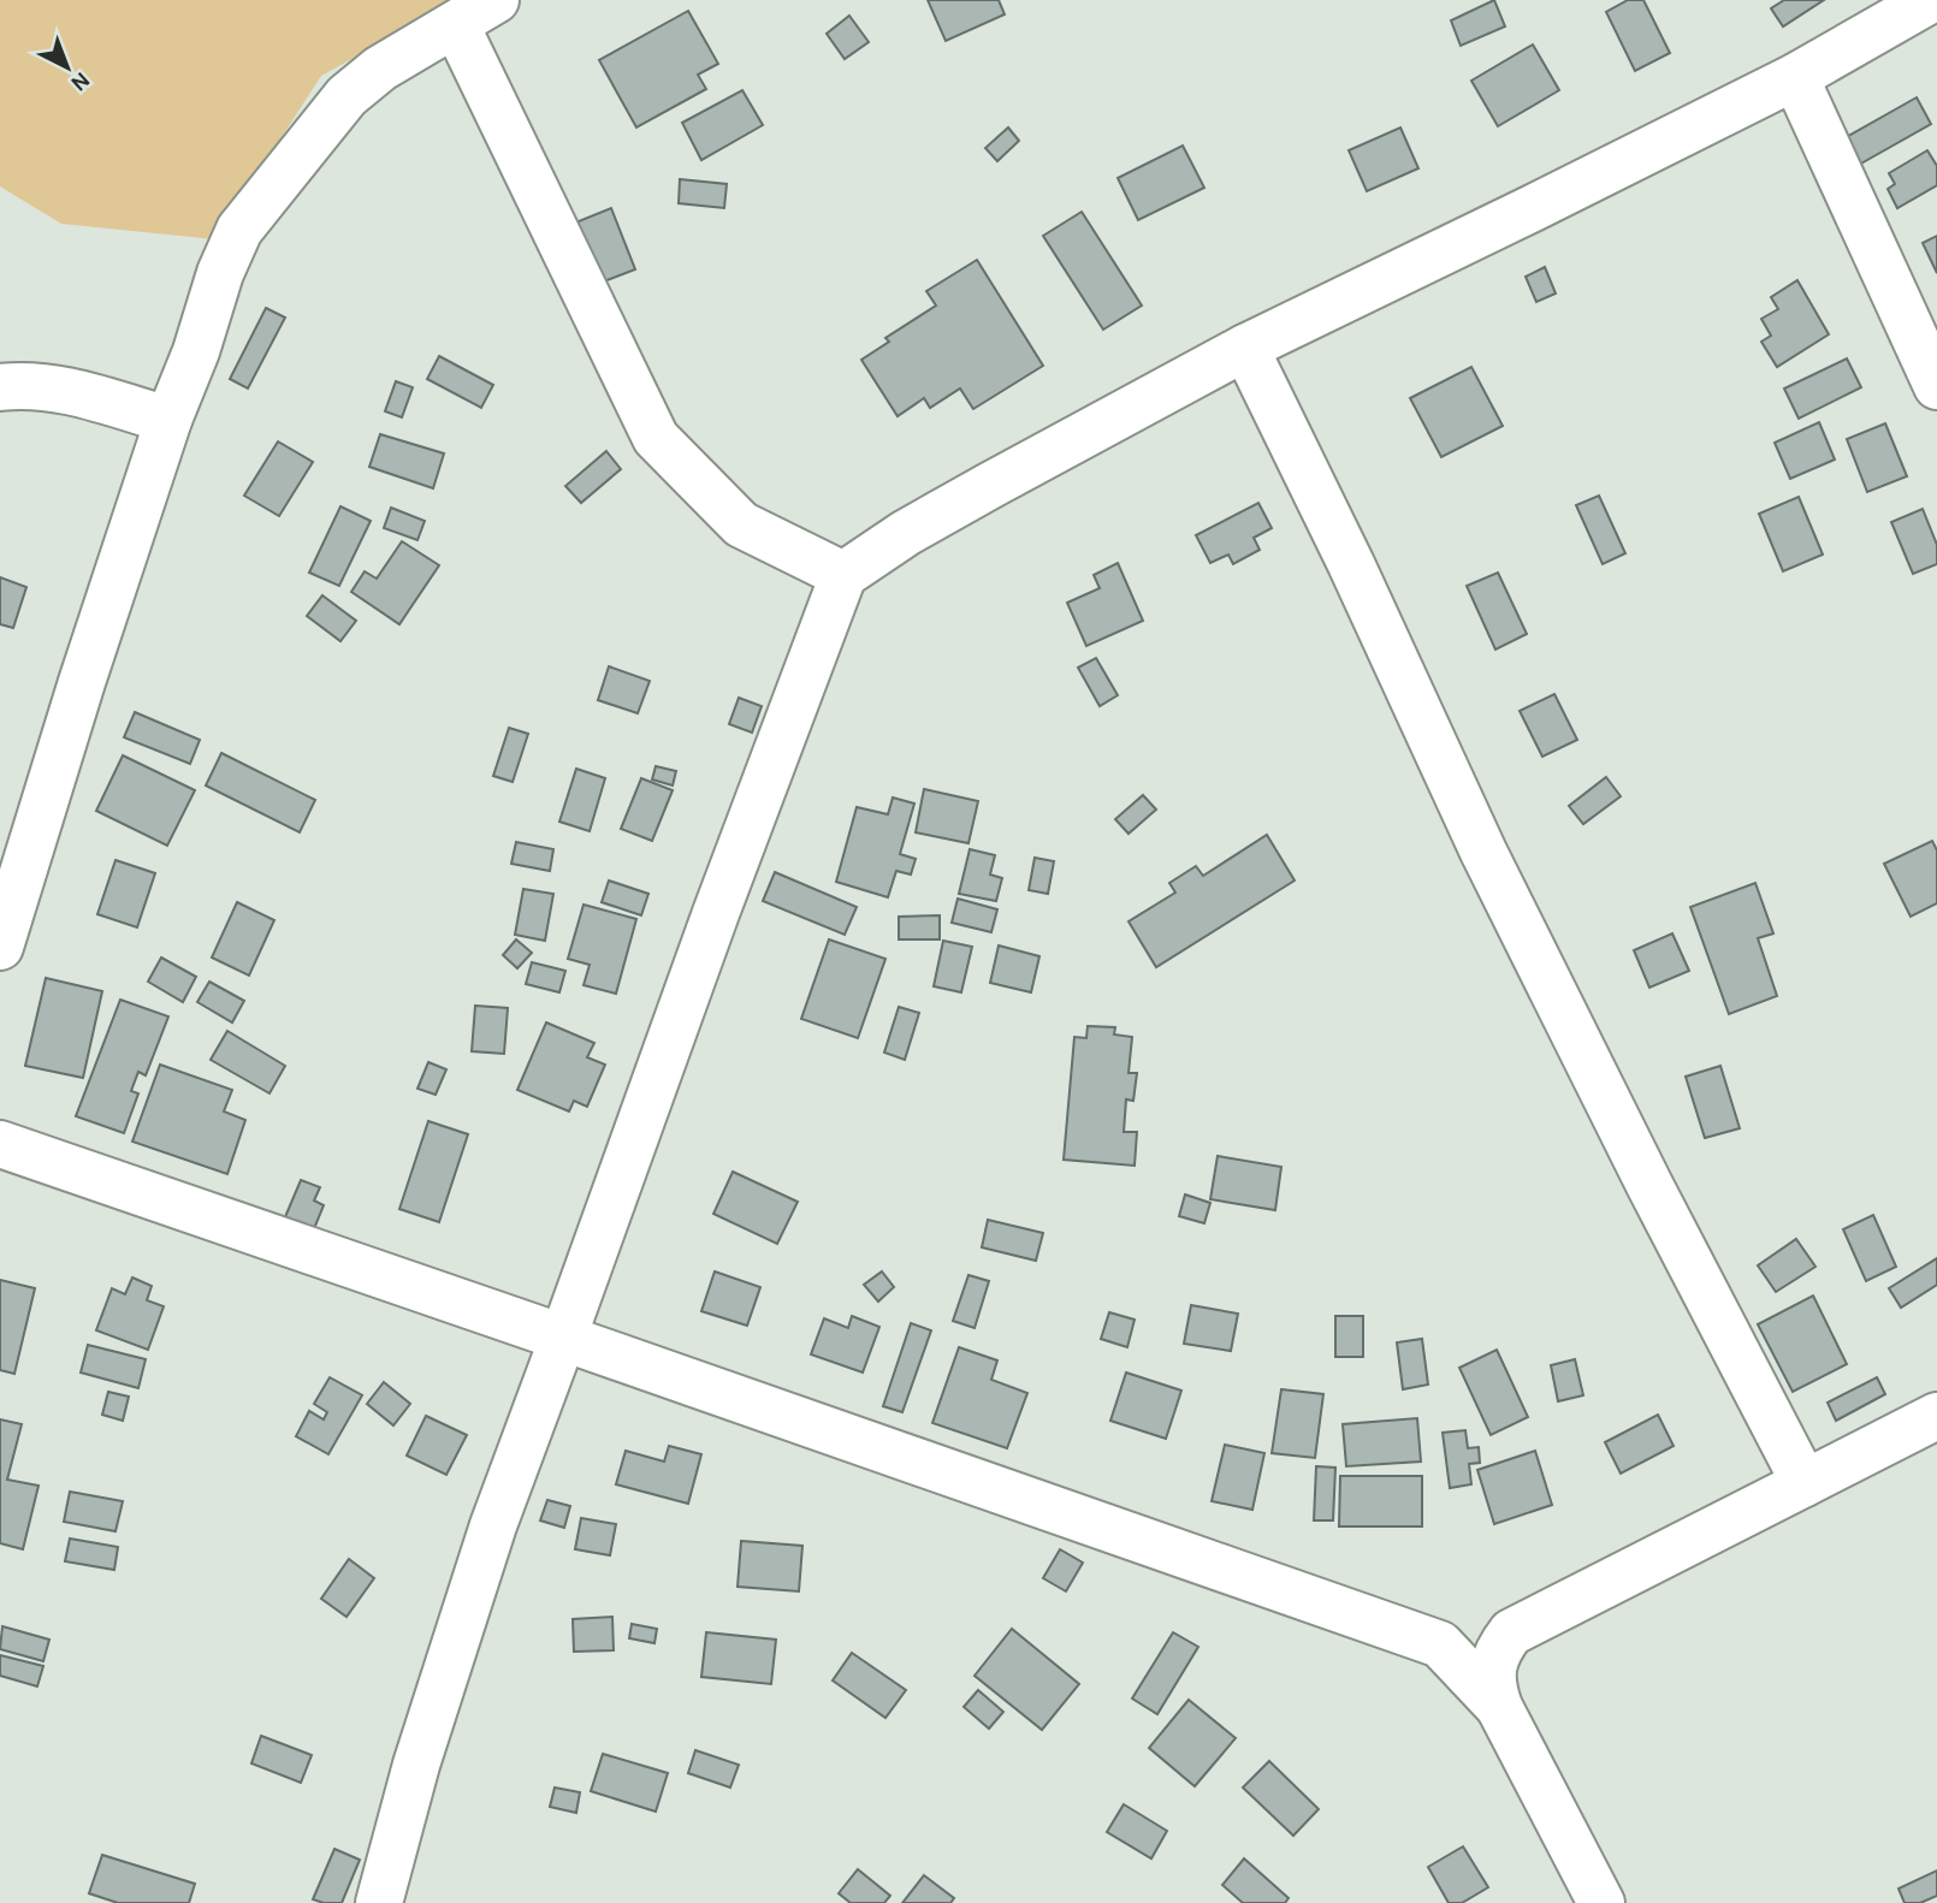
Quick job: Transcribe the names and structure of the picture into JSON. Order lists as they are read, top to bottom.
{
  "north": "bottom right"
}
